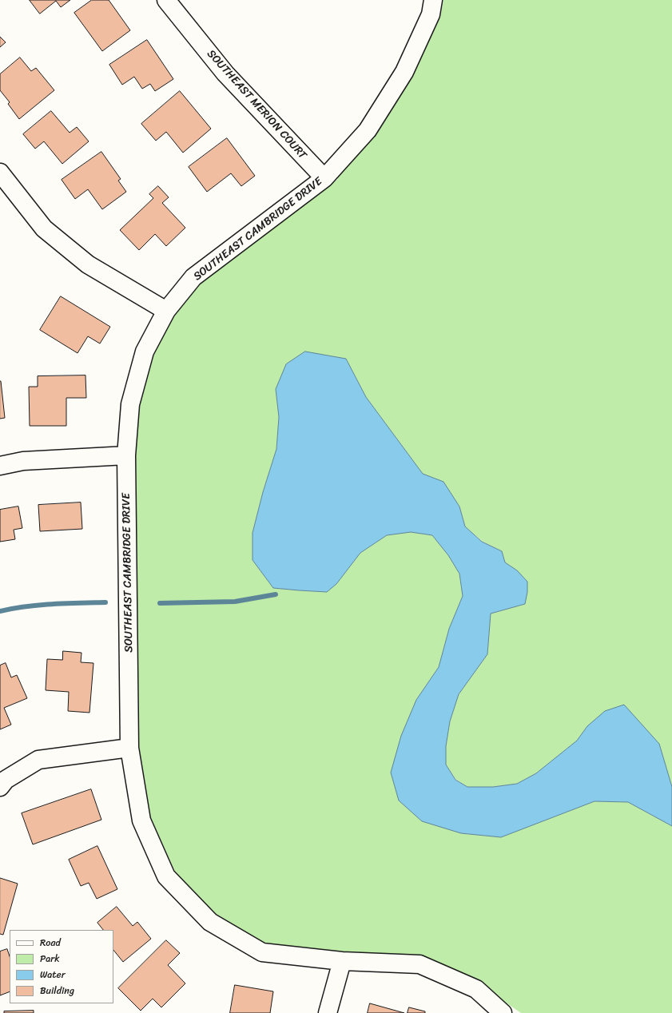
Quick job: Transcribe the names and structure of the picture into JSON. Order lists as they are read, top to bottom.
{
  "streets": {
    "street": ["SOUTHEAST MERION COURT", "SOUTHEAST CAMBRIDGE DRIVE"]
  },
  "crossings": [
    ["SOUTHEAST MERION COURT", "SOUTHEAST CAMBRIDGE DRIVE"]
  ],
  "legend": [
    "Road",
    "Park",
    "Water",
    "Building"
  ]
}
